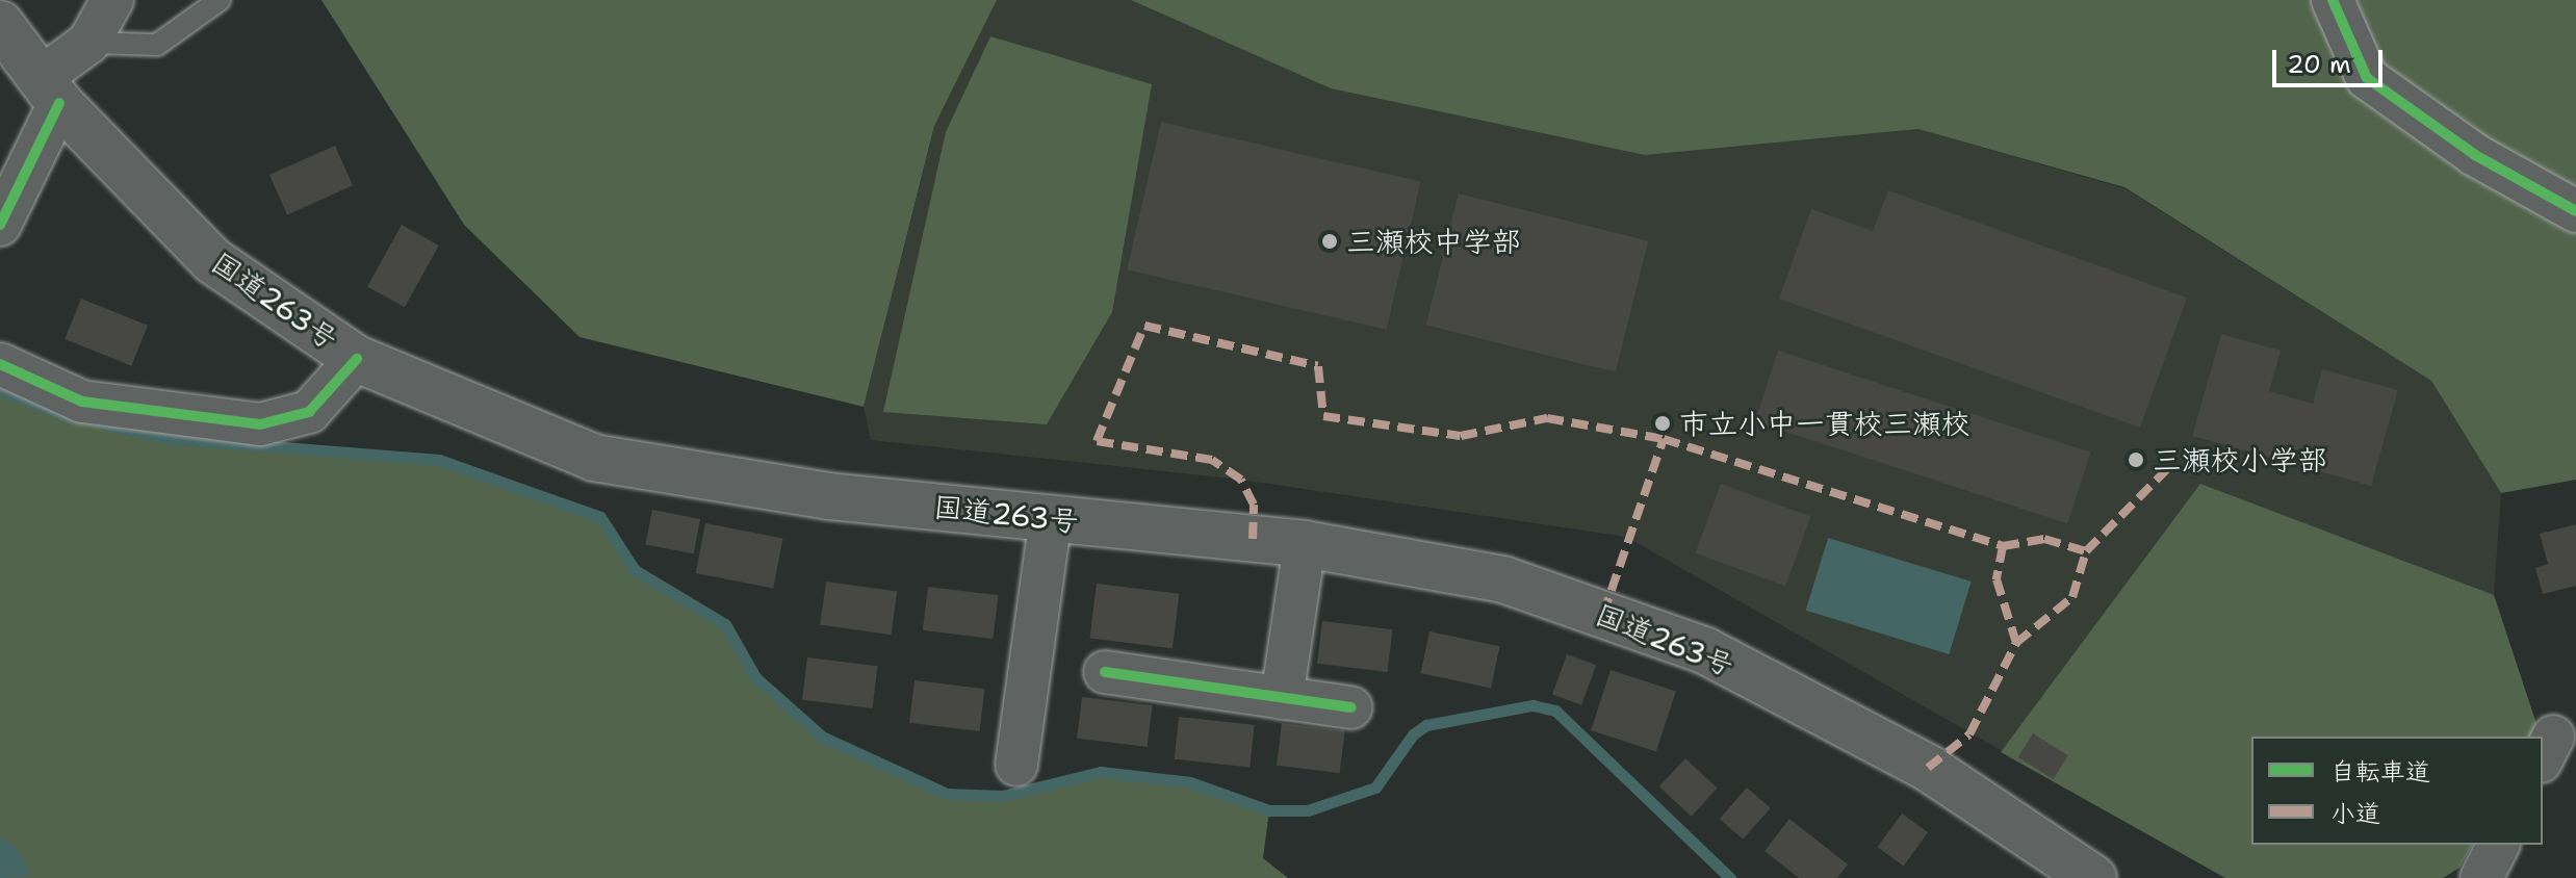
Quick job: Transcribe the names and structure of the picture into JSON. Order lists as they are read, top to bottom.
{
  "streets": {
    "highway": ["国道263号"]
  },
  "places": ["三瀬校中学部", "市立小中一貫校三瀬校", "三瀬校小学部"],
  "legend": ["自転車道", "小道"],
  "scale_bar": "20 m"
}
